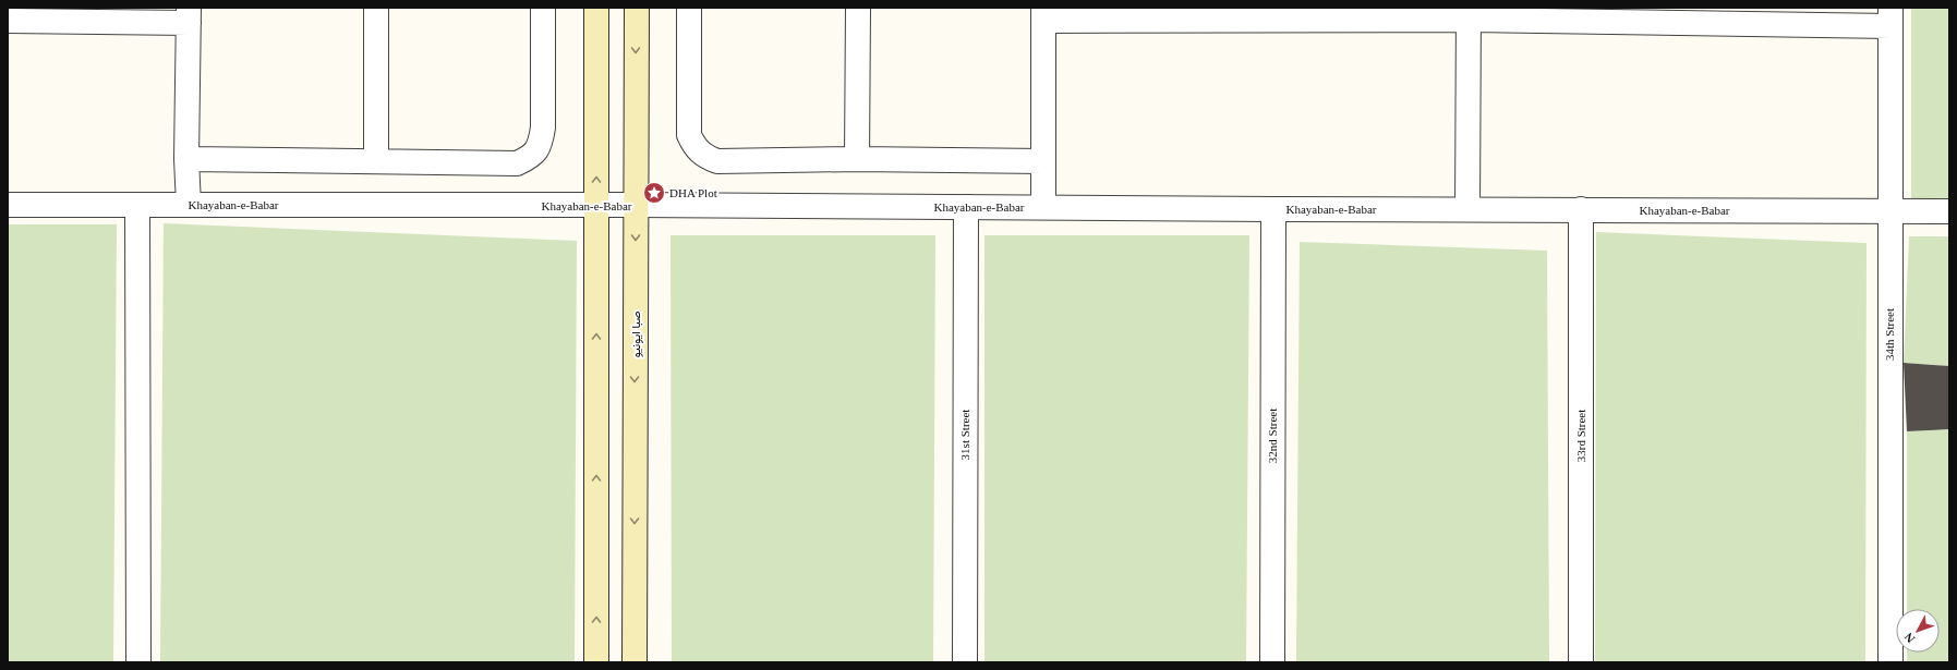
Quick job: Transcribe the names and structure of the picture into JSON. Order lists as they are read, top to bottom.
{
  "streets": {
    "main road": ["صبا ایونیو"],
    "street": [
      "Khayaban-e-Babar",
      "34th Street",
      "31st Street",
      "32nd Street",
      "33rd Street"
    ]
  },
  "crossings": [
    ["Khayaban-e-Babar", "صبا ایونیو"],
    ["Khayaban-e-Babar", "34th Street"],
    ["Khayaban-e-Babar", "31st Street"],
    ["Khayaban-e-Babar", "32nd Street"],
    ["Khayaban-e-Babar", "33rd Street"]
  ],
  "places": {
    "place": ["DHA Plot"]
  },
  "north": "bottom left"
}
